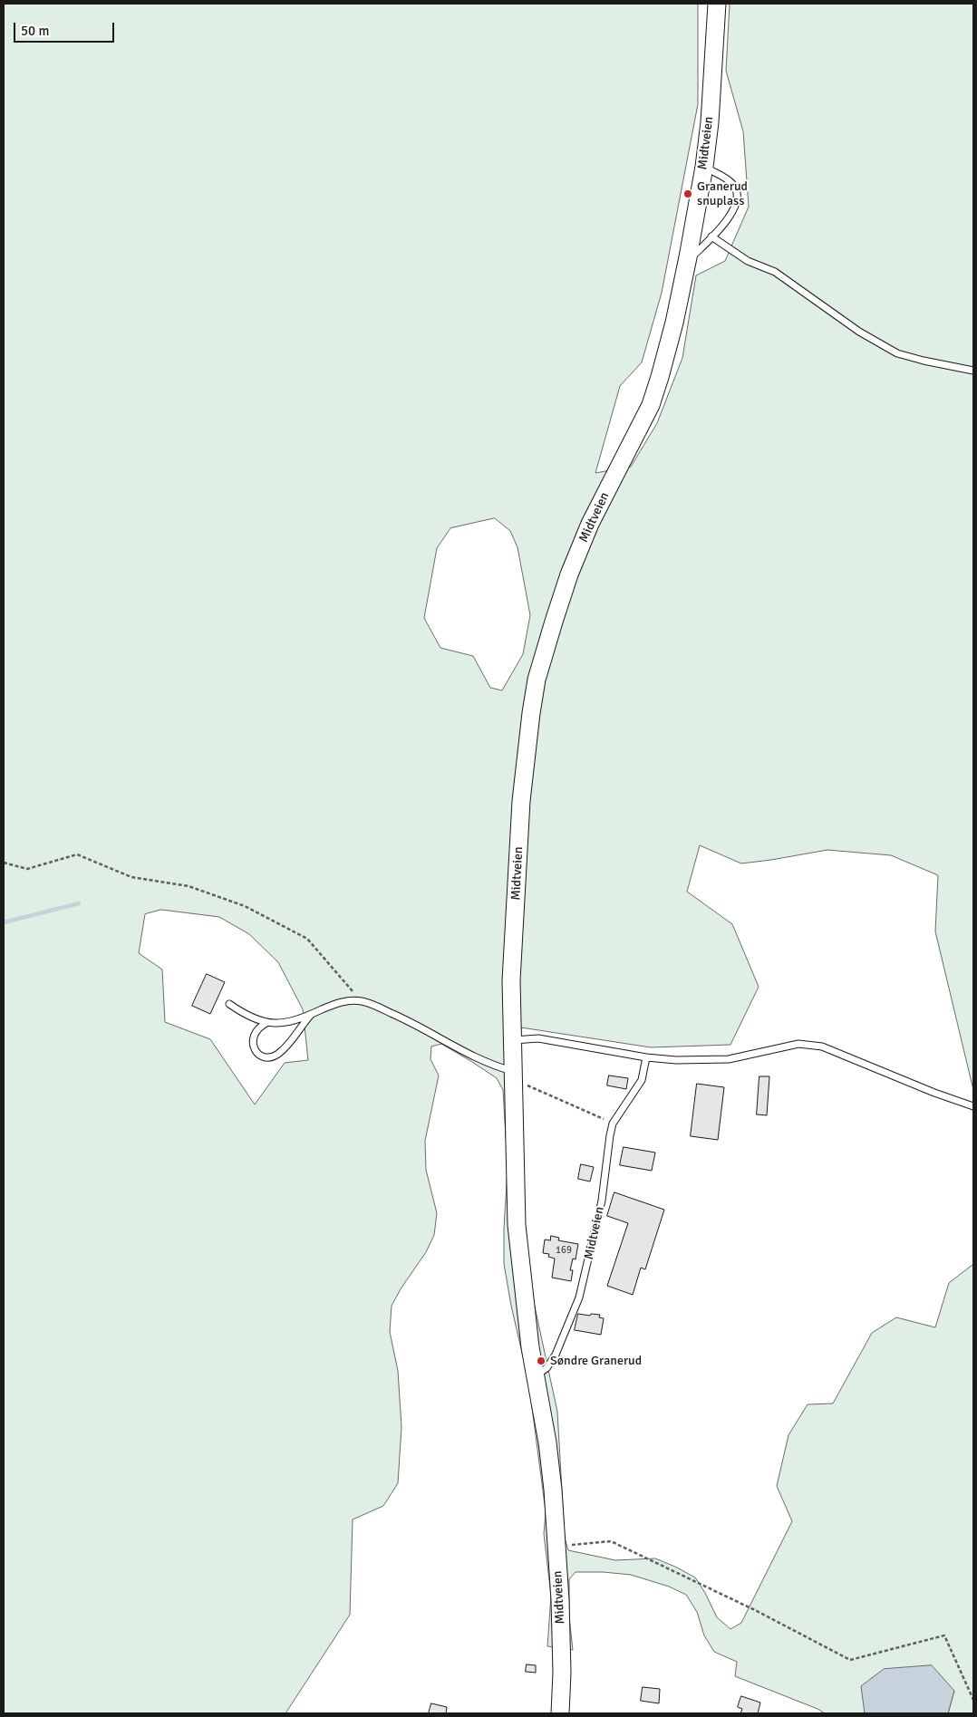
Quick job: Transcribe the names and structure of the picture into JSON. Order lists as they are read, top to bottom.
{
  "streets": {
    "main road": ["Midtveien"]
  },
  "places": ["Granerud snuplass", "Søndre Granerud"],
  "house_numbers": ["169"],
  "scale_bar": "50 m"
}
